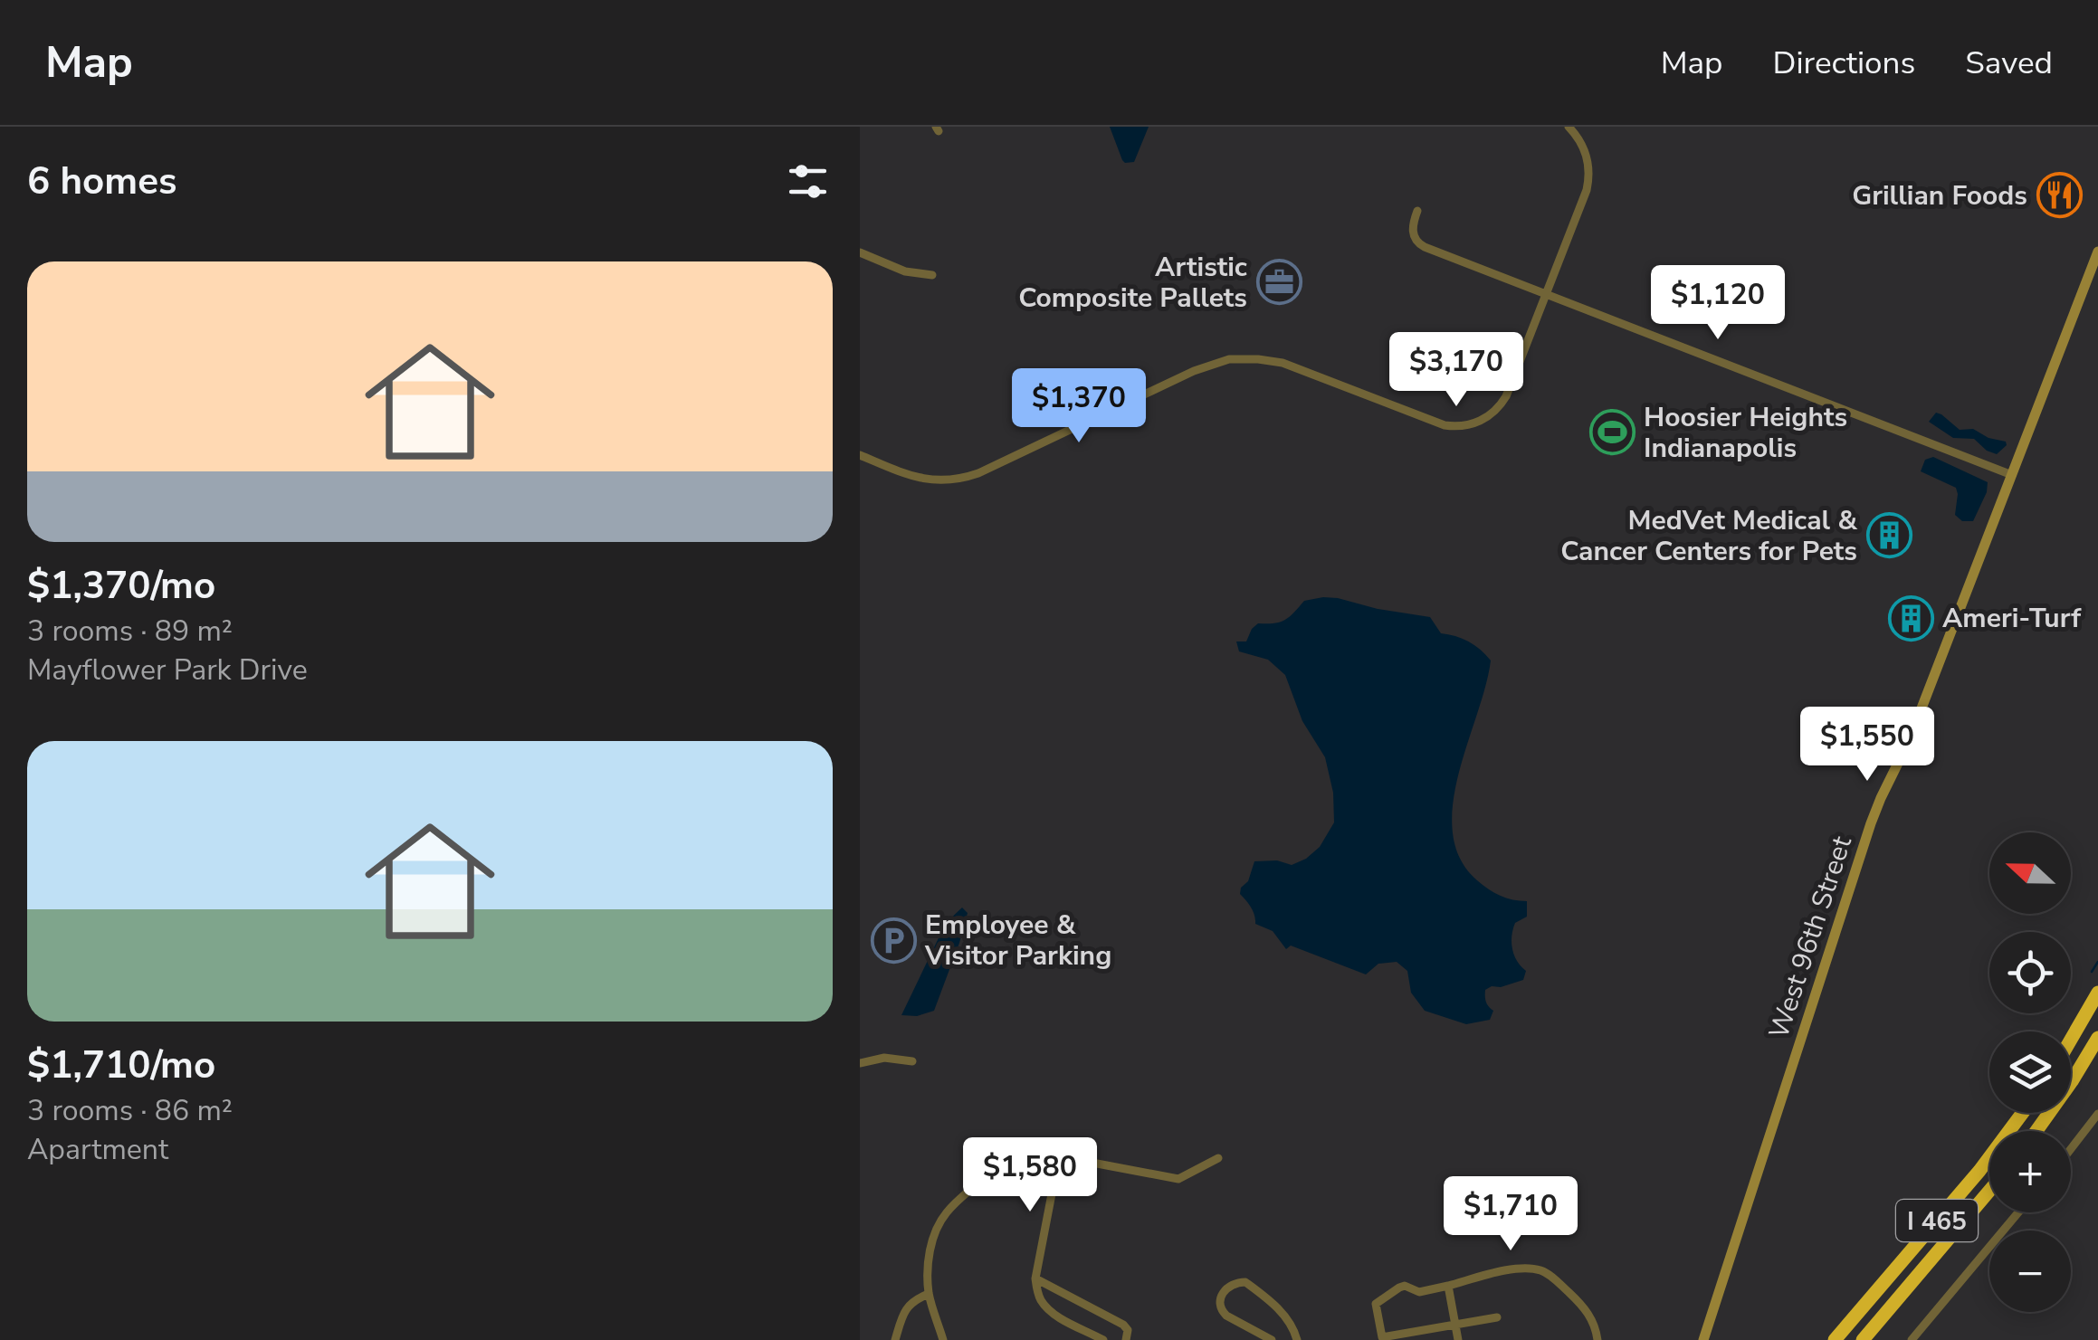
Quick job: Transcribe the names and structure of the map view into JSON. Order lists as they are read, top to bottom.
{
  "streets": {
    "highway": ["I 465"],
    "street": ["West 96th Street"]
  },
  "places": {
    "restaurant": ["Grillian Foods"],
    "office": ["Artistic Composite Pallets"],
    "sports": ["Hoosier Heights Indianapolis"],
    "building": ["MedVet Medical & Cancer Centers for Pets", "Ameri-Turf"],
    "parking": ["Employee & Visitor Parking"]
  },
  "north": "left",
  "page": {
    "header": "Map",
    "nav": ["Map", "Directions", "Saved"],
    "heading": "6 homes",
    "list": [
      {
        "name": "$1,370/mo",
        "note": "3 rooms · 89 m² · Mayflower Park Drive"
      },
      {
        "name": "$1,710/mo",
        "note": "3 rooms · 86 m² · Apartment"
      }
    ],
    "price": [
      "$1,120",
      "$3,170",
      "$1,370",
      "$1,550",
      "$1,580",
      "$1,710"
    ],
    "map_buttons": ["+", "−"]
  }
}
